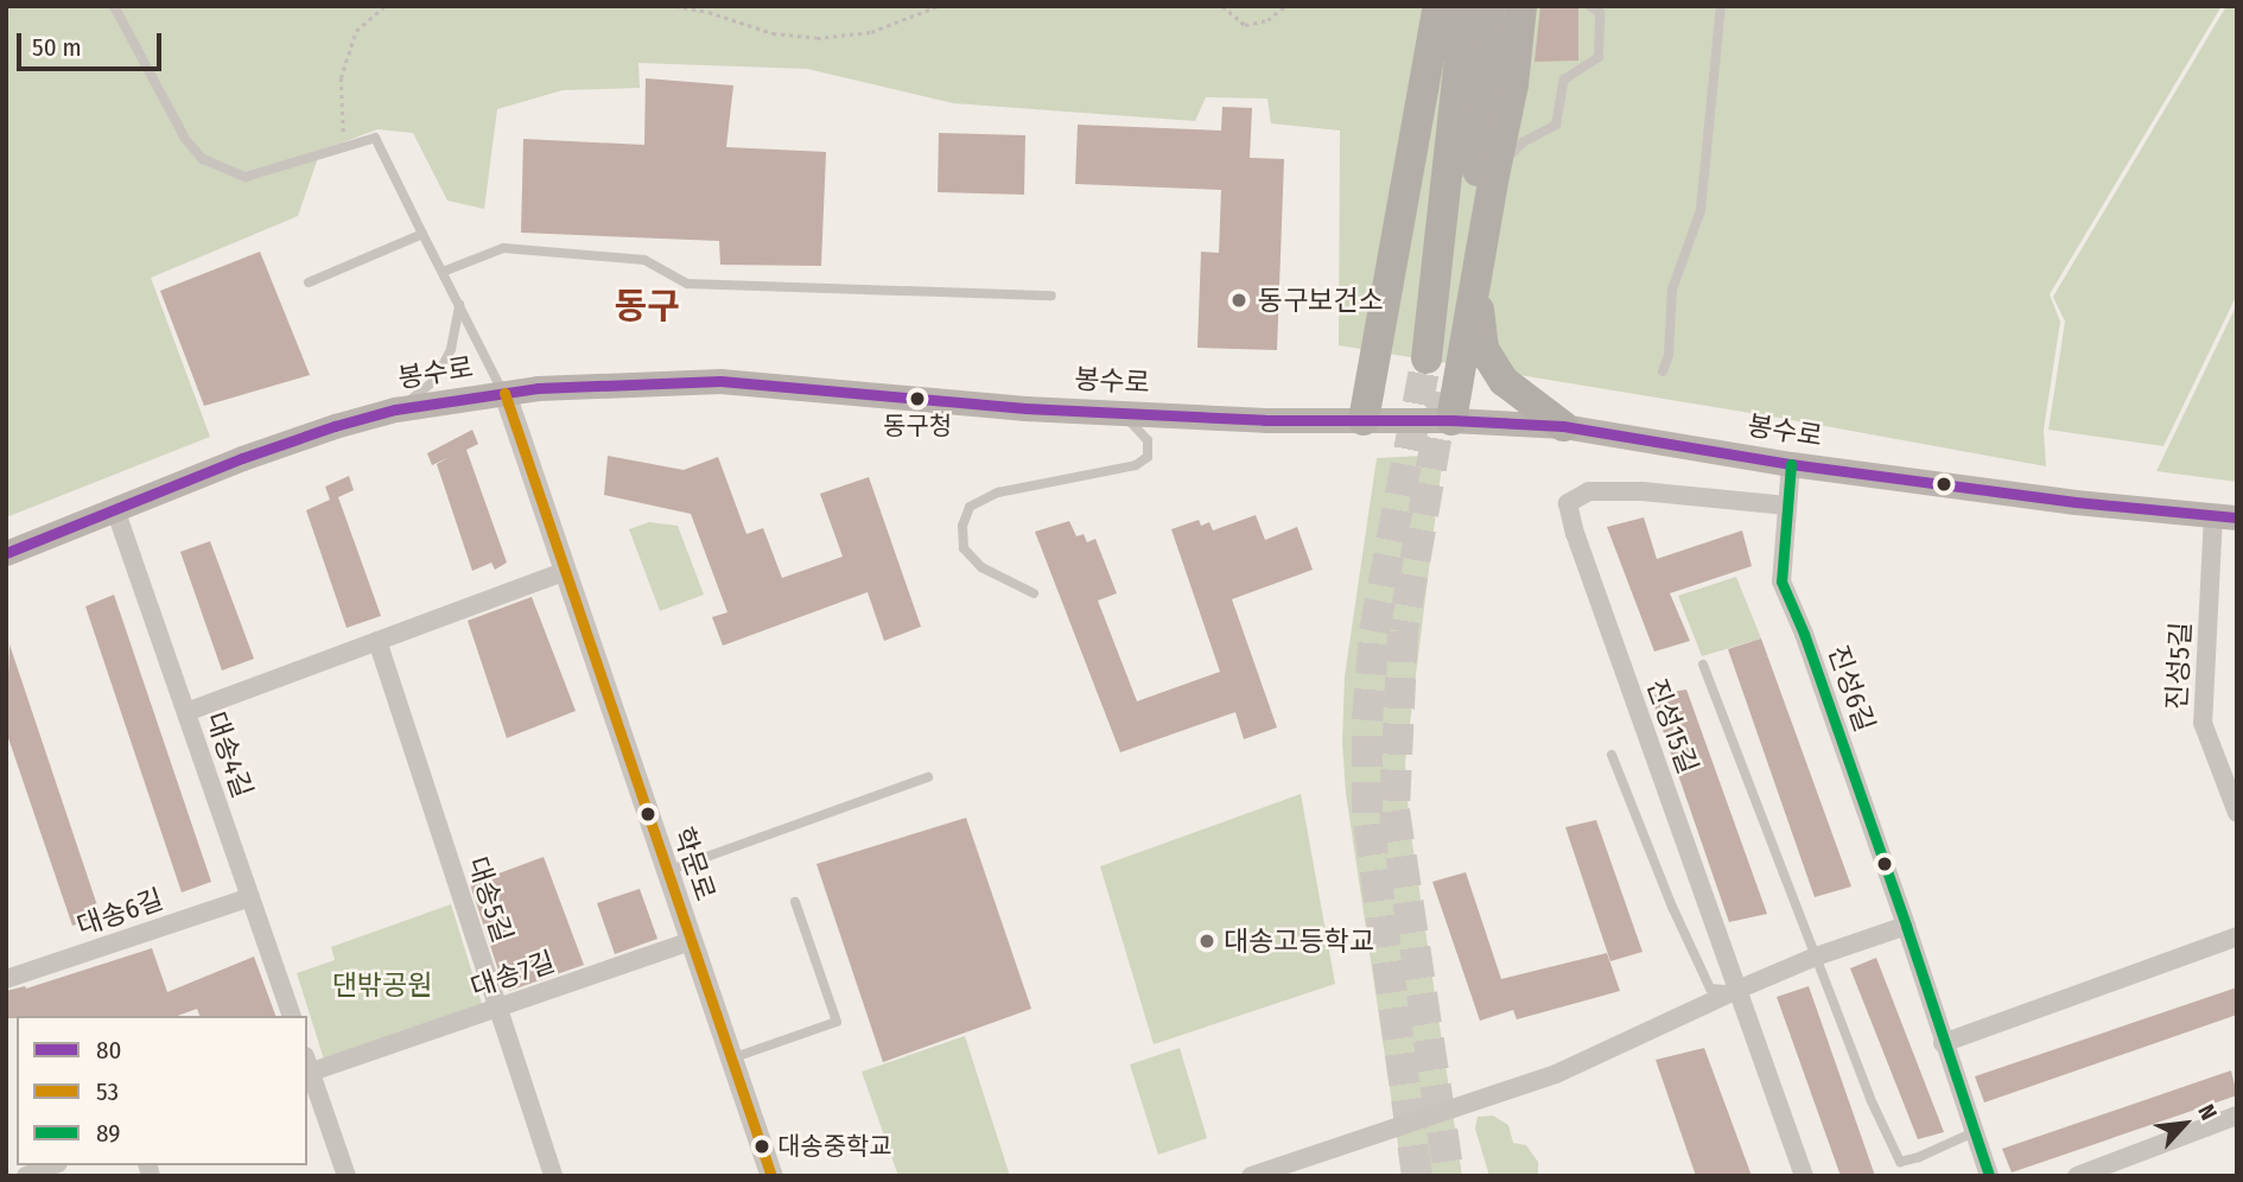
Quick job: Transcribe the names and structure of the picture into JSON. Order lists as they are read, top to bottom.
{
  "streets": {
    "main road": ["봉수로"],
    "street": [
      "진성5길",
      "진성6길",
      "진성15길",
      "대송4길",
      "학문로",
      "대송5길",
      "대송6길",
      "대송7길"
    ]
  },
  "crossings": [
    ["봉수로", "진성5길"],
    ["봉수로", "진성6길"],
    ["봉수로", "대송4길"],
    ["봉수로", "학문로"],
    ["진성6길", "진성15길"],
    ["대송4길", "대송6길"],
    ["학문로", "대송7길"],
    ["대송5길", "대송7길"]
  ],
  "districts": ["동구"],
  "parks": ["댄밖공원"],
  "places": [
    "동구보건소",
    "동구청",
    "대송고등학교",
    "대송중학교"
  ],
  "lines": ["transit line 80", "transit line 53", "transit line 89"],
  "legend": ["80", "53", "89"],
  "scale_bar": "50 m",
  "north": "top right"
}
